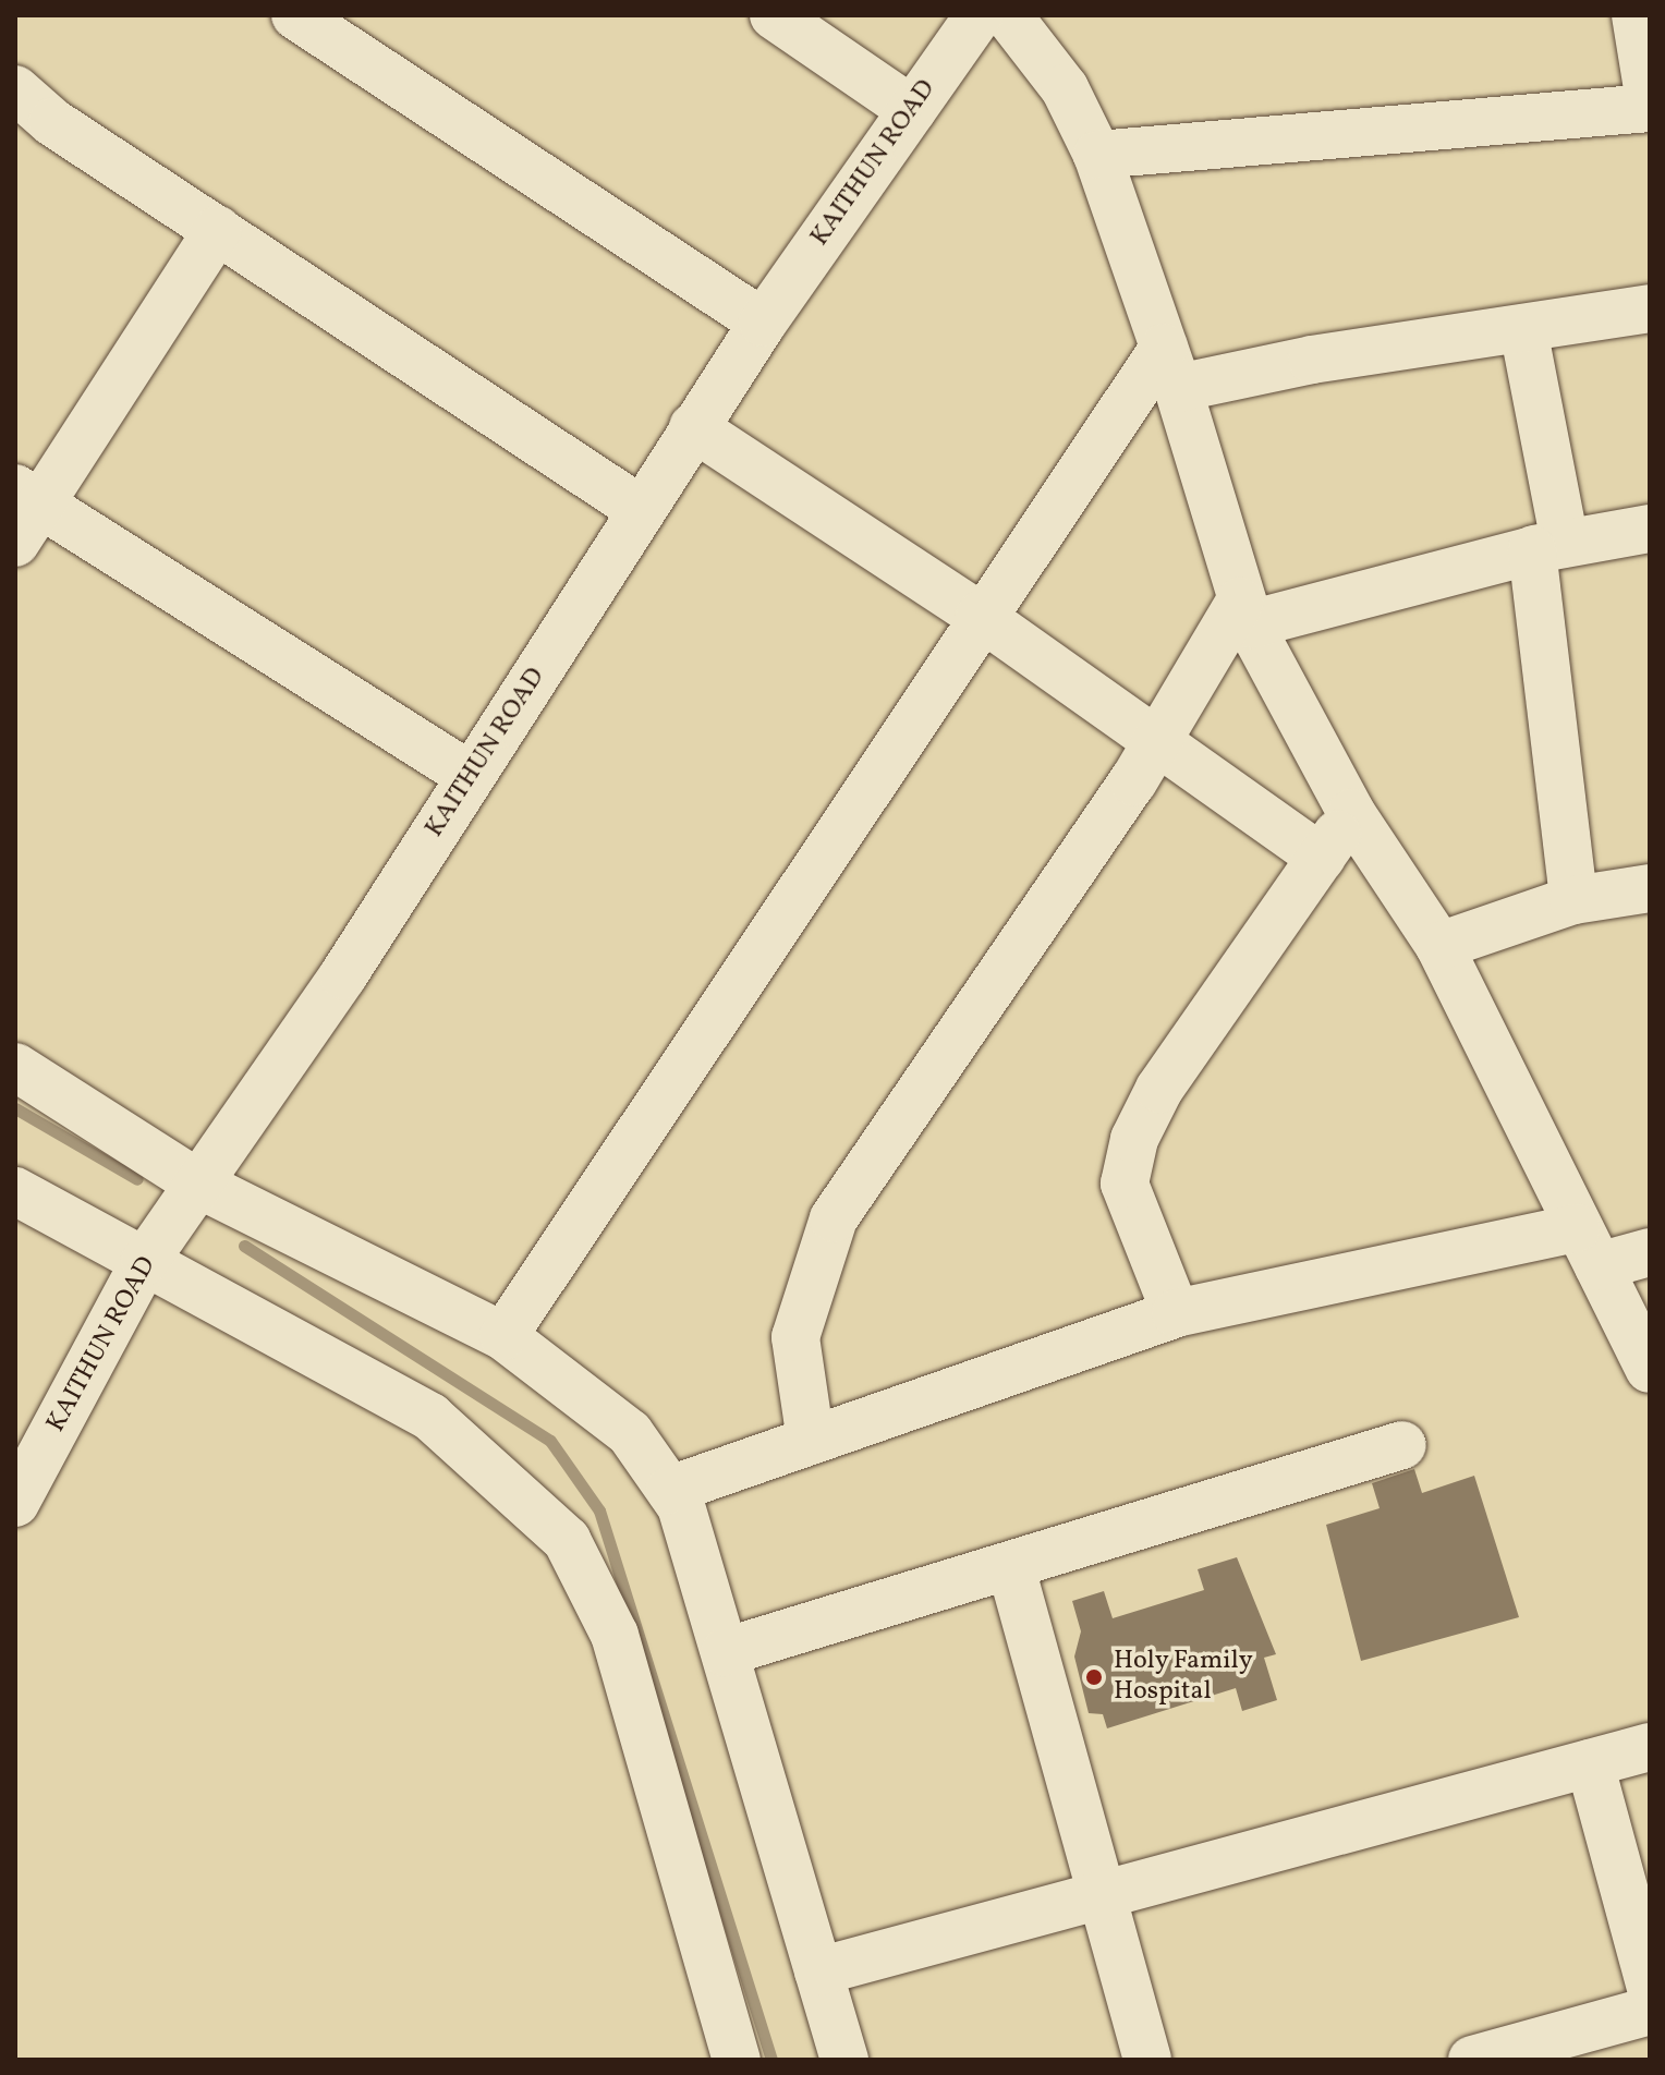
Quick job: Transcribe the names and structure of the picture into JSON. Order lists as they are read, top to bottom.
{
  "streets": {
    "street": ["KAITHUN ROAD"]
  },
  "places": ["Holy Family Hospital"]
}
